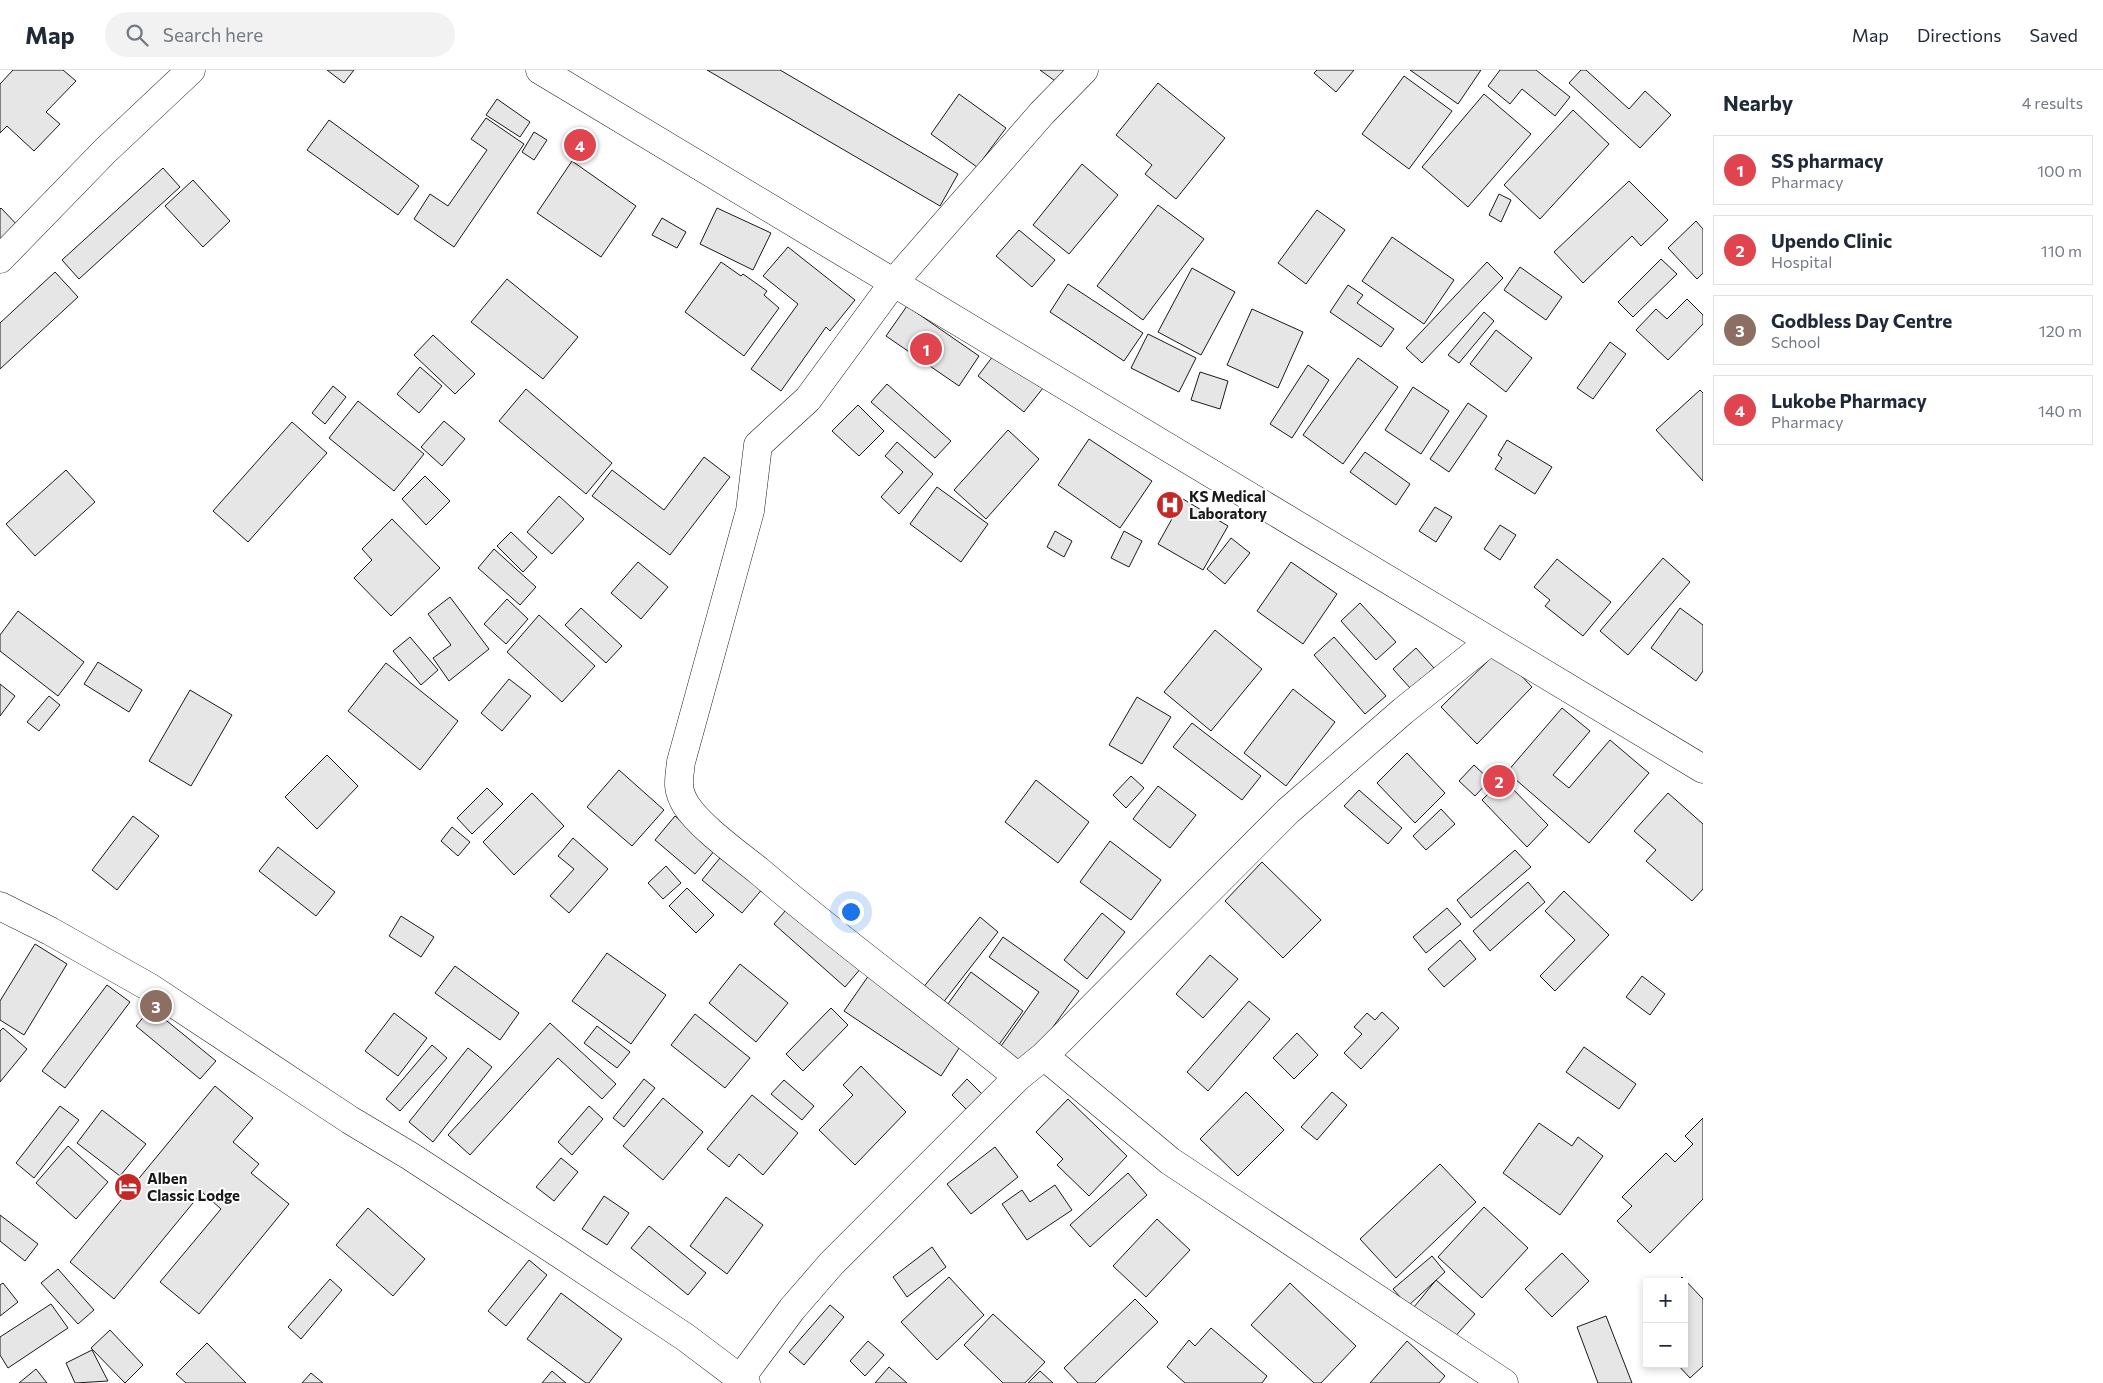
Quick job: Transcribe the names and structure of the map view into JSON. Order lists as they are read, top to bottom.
{
  "places": {
    "hospital": ["KS Medical Laboratory"],
    "hotel": ["Alben Classic Lodge"]
  },
  "page": {
    "header": "Map",
    "search": "Search here",
    "nav": ["Map", "Directions", "Saved"],
    "heading": ["Nearby", "4 results"],
    "pins": [
      "4",
      "1",
      "2",
      "3"
    ],
    "list": [
      {
        "mark": "1",
        "name": "SS pharmacy",
        "note": "Pharmacy",
        "value": "100 m"
      },
      {
        "mark": "2",
        "name": "Upendo Clinic",
        "note": "Hospital",
        "value": "110 m"
      },
      {
        "mark": "3",
        "name": "Godbless Day Centre",
        "note": "School",
        "value": "120 m"
      },
      {
        "mark": "4",
        "name": "Lukobe Pharmacy",
        "note": "Pharmacy",
        "value": "140 m"
      }
    ],
    "map_buttons": ["+", "−"]
  }
}
